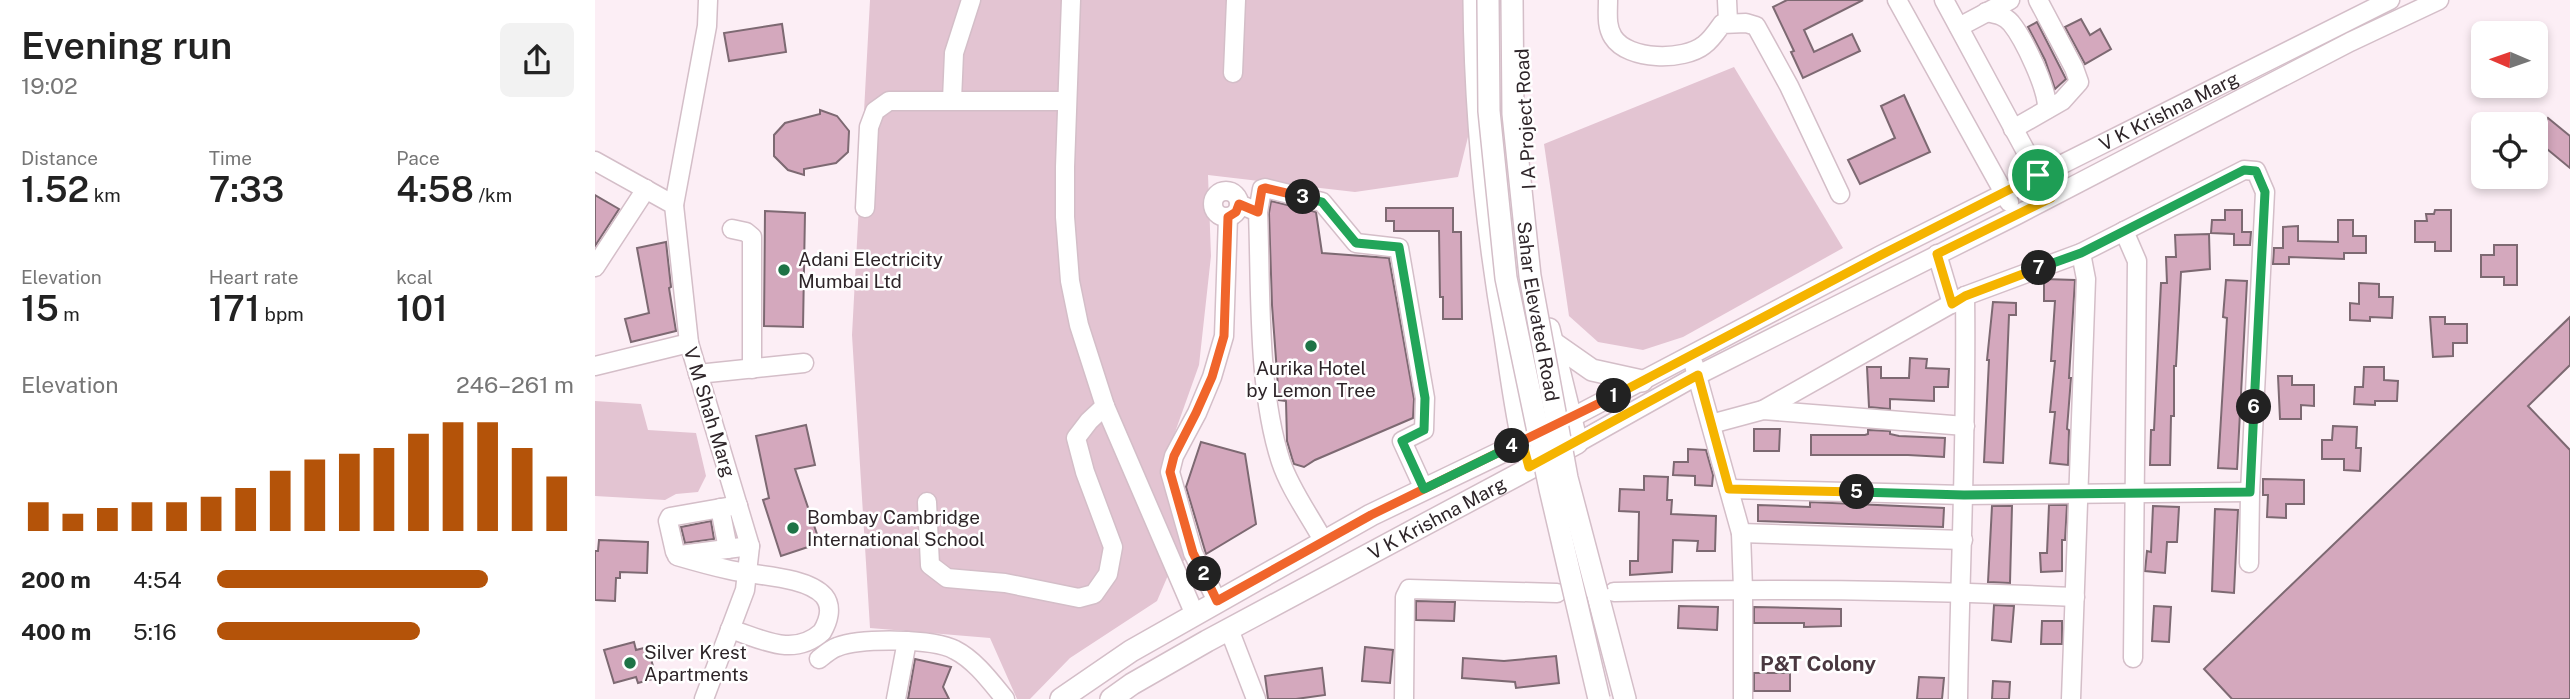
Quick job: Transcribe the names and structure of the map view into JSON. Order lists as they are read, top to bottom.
{
  "streets": {
    "main road": ["V K Krishna Marg", "I A Project Road", "Sahar Elevated Road"],
    "street": ["V M Shah Marg"]
  },
  "crossings": [
    ["V K Krishna Marg", "I A Project Road"]
  ],
  "districts": ["P&T Colony"],
  "places": [
    "Adani Electricity Mumbai Ltd",
    "Aurika Hotel by Lemon Tree",
    "Bombay Cambridge International School",
    "Silver Krest Apartments"
  ],
  "north": "left",
  "page": {
    "heading": ["Evening run", "19:02"],
    "stats": [
      ["Distance", "1.52 km"],
      ["Time", "7:33"],
      ["Pace", "4:58 /km"],
      ["Elevation", "15 m"],
      ["Heart rate", "171 bpm"],
      ["kcal", "101"]
    ],
    "pins": [
      "3",
      "7",
      "1",
      "6",
      "4",
      "5",
      "2"
    ],
    "chart": ["Elevation", "246–261 m"],
    "list": [
      {
        "name": "200 m",
        "note": "4:54"
      },
      {
        "name": "400 m",
        "note": "5:16"
      }
    ]
  }
}
